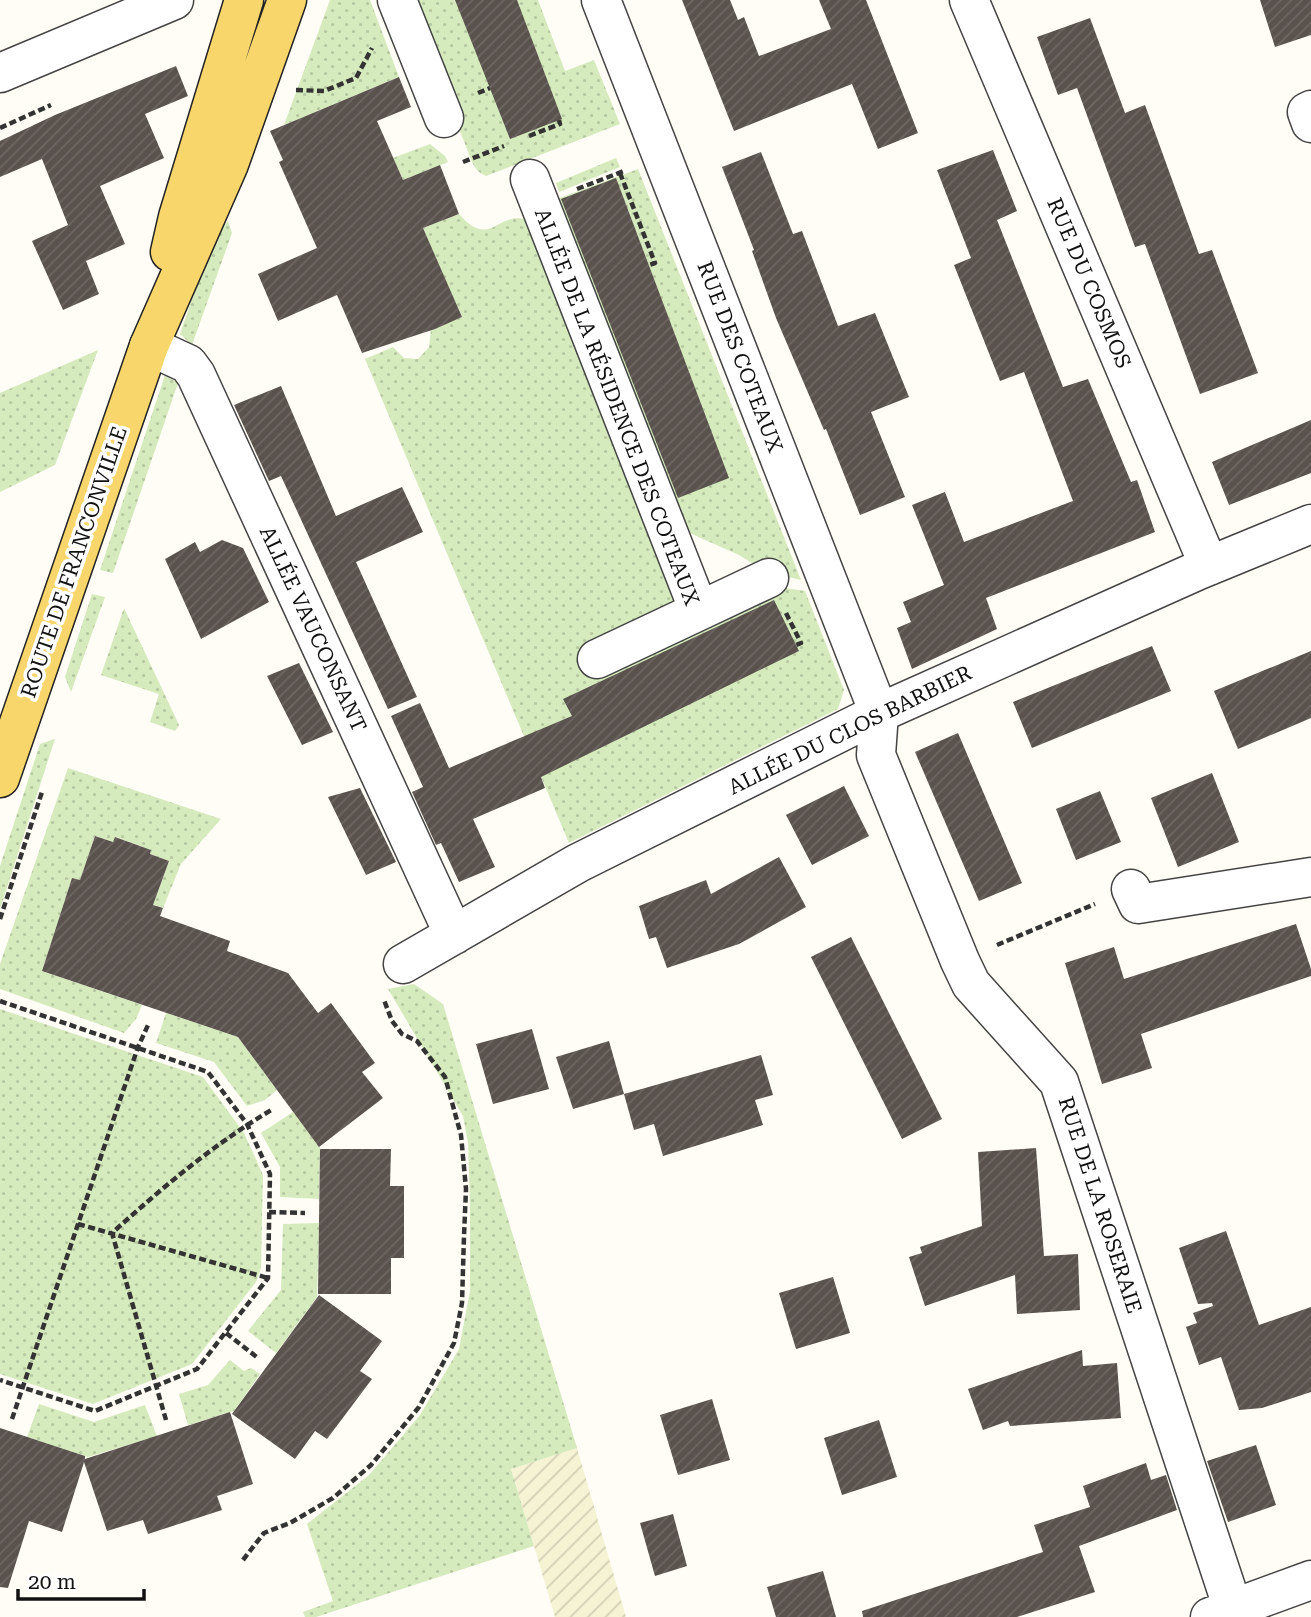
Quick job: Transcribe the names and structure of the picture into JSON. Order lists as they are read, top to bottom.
{
  "streets": {
    "main road": ["ROUTE DE FRANCONVILLE"],
    "street": [
      "RUE DU COSMOS",
      "RUE DES COTEAUX",
      "ALLÉE DE LA RÉSIDENCE DES COTEAUX",
      "ALLÉE VAUCONSANT",
      "ALLÉE DU CLOS BARBIER",
      "RUE DE LA ROSERAIE"
    ]
  },
  "crossings": [
    ["RUE DU COSMOS", "ALLÉE DU CLOS BARBIER"],
    ["RUE DES COTEAUX", "ALLÉE DU CLOS BARBIER"],
    ["RUE DES COTEAUX", "RUE DE LA ROSERAIE"],
    ["ROUTE DE FRANCONVILLE", "ALLÉE VAUCONSANT"],
    ["ALLÉE VAUCONSANT", "ALLÉE DU CLOS BARBIER"],
    ["ALLÉE DU CLOS BARBIER", "RUE DE LA ROSERAIE"]
  ],
  "scale_bar": "20 m"
}
